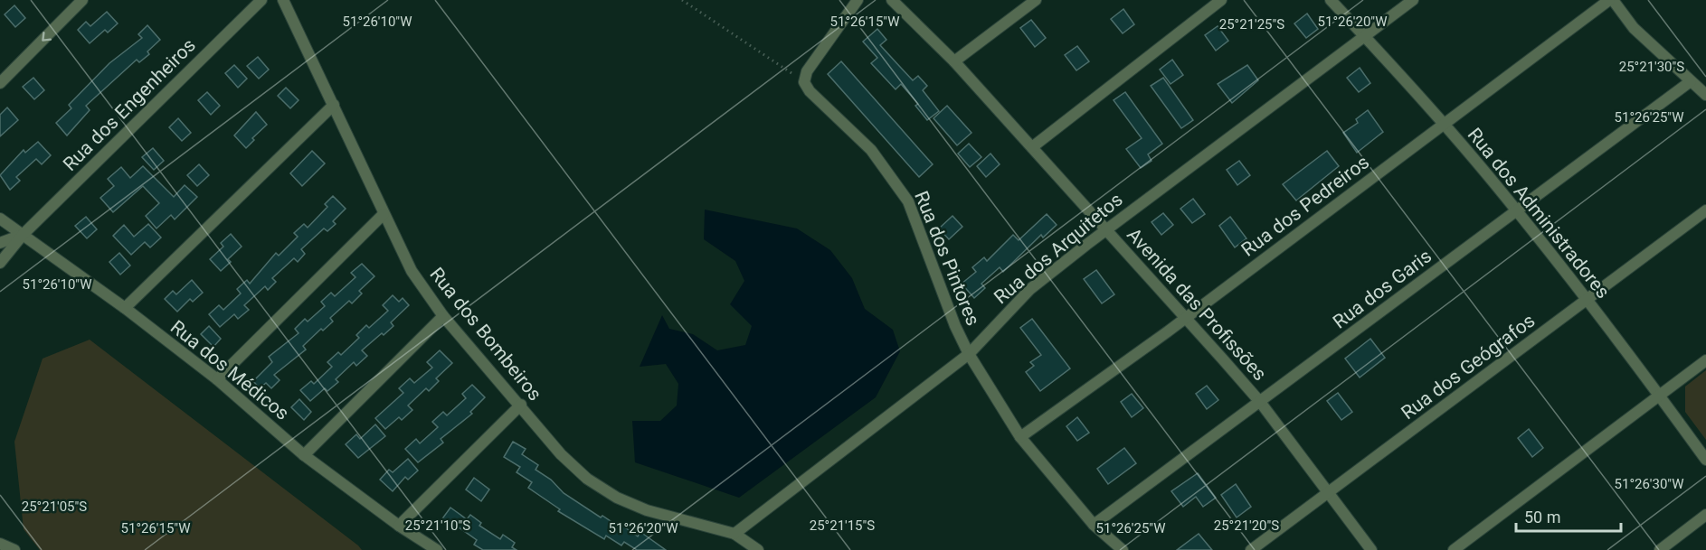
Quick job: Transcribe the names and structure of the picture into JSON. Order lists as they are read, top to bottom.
{
  "streets": {
    "street": [
      "Rua dos Engenheiros",
      "Rua dos Pedreiros",
      "Rua dos Administradores",
      "Rua dos Arquitetos",
      "Rua dos Pintores",
      "Rua dos Garis",
      "Avenida das Profissões",
      "Rua dos Bombeiros",
      "Rua dos Geógrafos",
      "Rua dos Médicos"
    ]
  },
  "crossings": [
    ["Rua dos Engenheiros", "Rua dos Médicos"],
    ["Rua dos Pedreiros", "Rua dos Administradores"],
    ["Rua dos Pedreiros", "Rua dos Pintores"],
    ["Rua dos Pedreiros", "Avenida das Profissões"],
    ["Rua dos Administradores", "Rua dos Arquitetos"],
    ["Rua dos Administradores", "Rua dos Garis"],
    ["Rua dos Administradores", "Rua dos Geógrafos"],
    ["Rua dos Arquitetos", "Rua dos Pintores"],
    ["Rua dos Arquitetos", "Avenida das Profissões"],
    ["Rua dos Arquitetos", "Rua dos Bombeiros"],
    ["Rua dos Pintores", "Rua dos Garis"],
    ["Rua dos Garis", "Avenida das Profissões"],
    ["Avenida das Profissões", "Rua dos Geógrafos"]
  ],
  "scale_bar": "50 m",
  "coordinates": [
    "51°26'10\"W",
    "51°26'15\"W",
    "51°26'20\"W",
    "25°21'25\"S",
    "25°21'30\"S",
    "51°26'25\"W",
    "51°26'30\"W",
    "25°21'05\"S",
    "25°21'10\"S",
    "25°21'15\"S",
    "25°21'20\"S"
  ]
}
